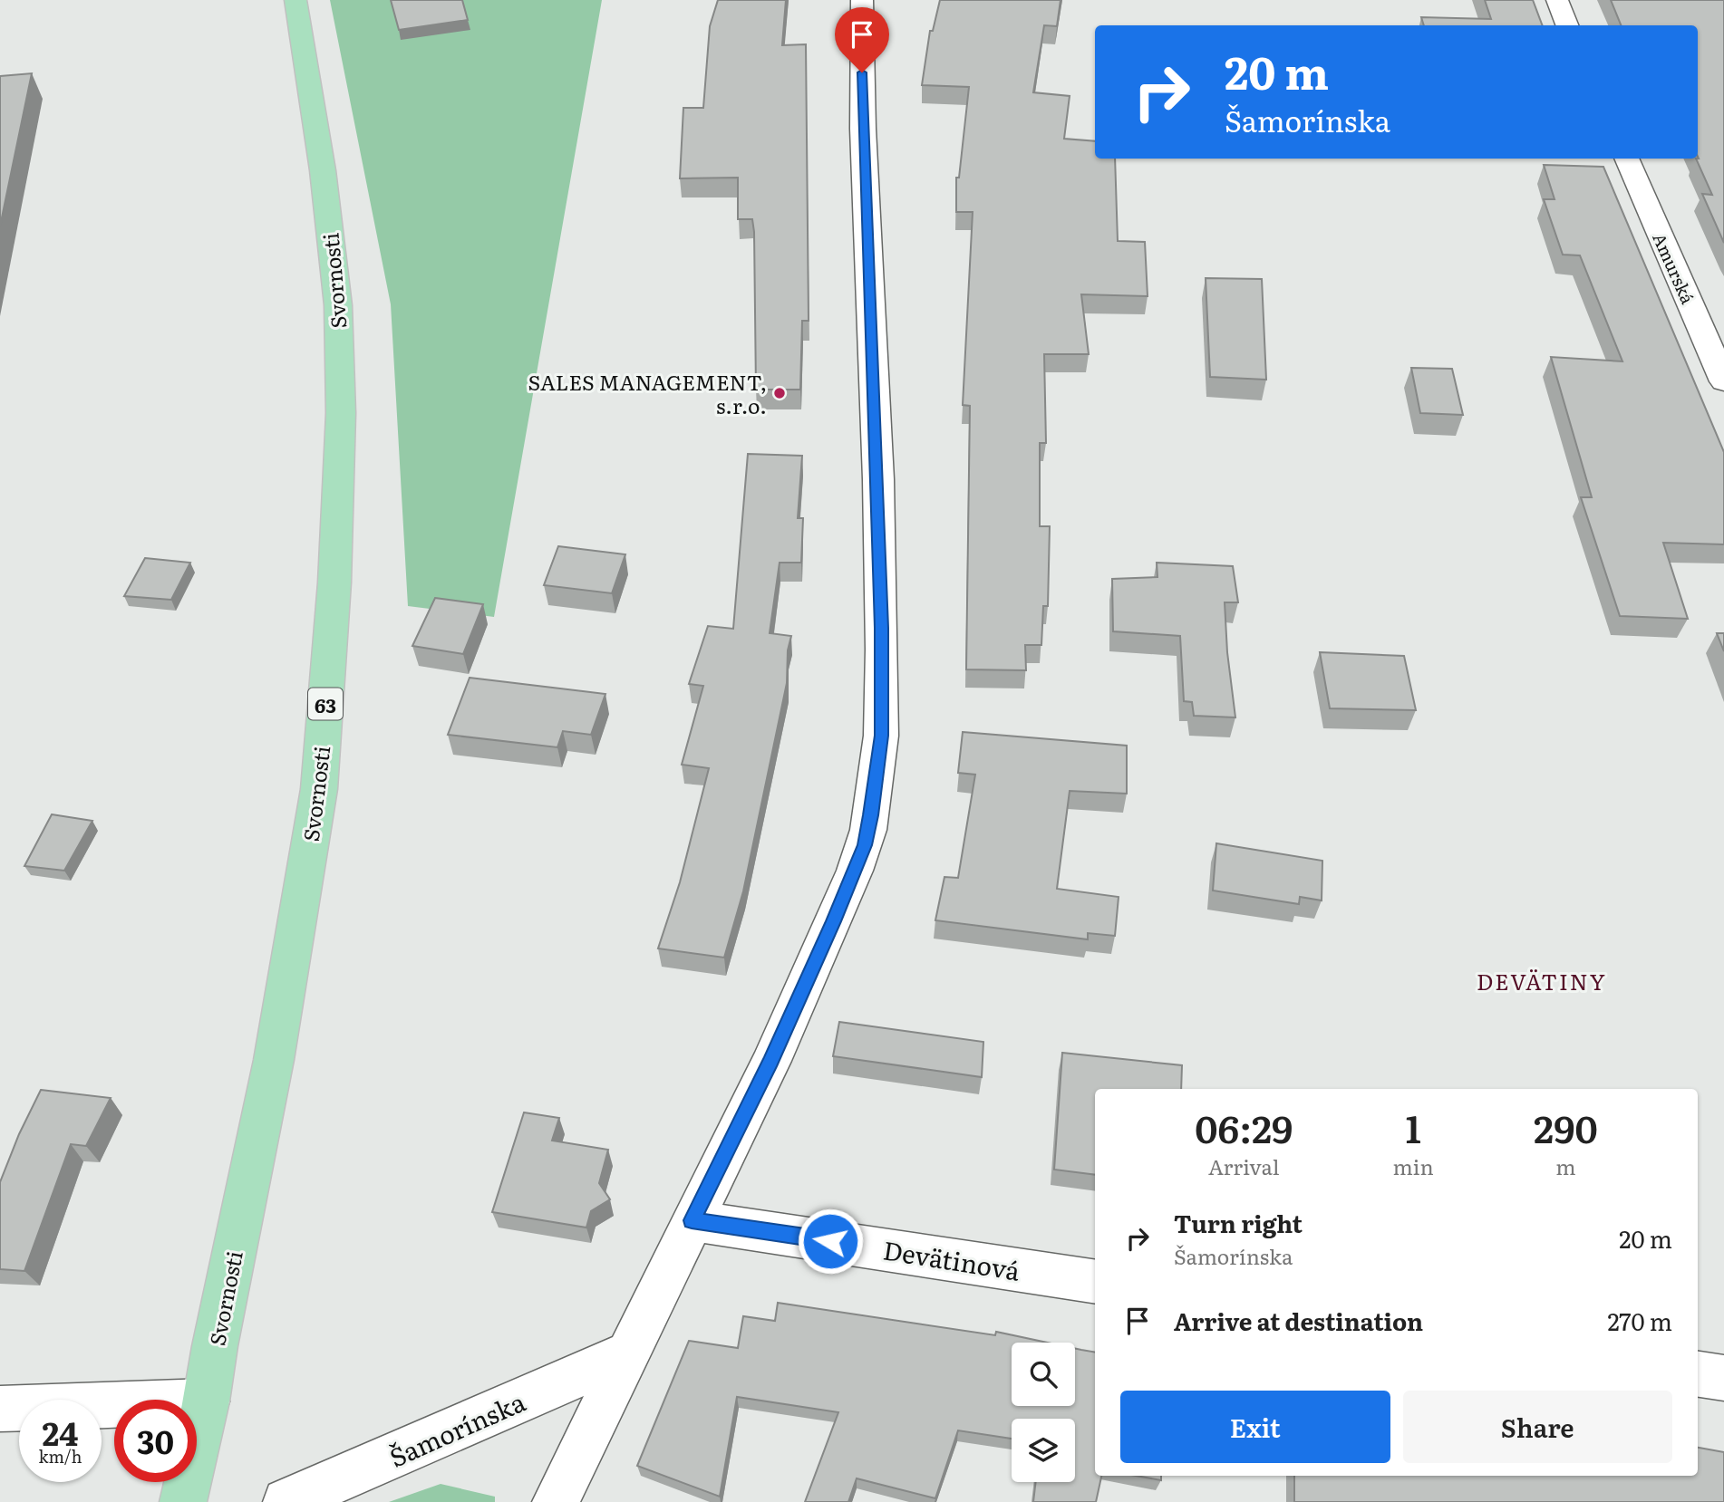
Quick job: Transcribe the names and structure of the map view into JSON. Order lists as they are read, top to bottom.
{
  "streets": {
    "main road": ["Svornosti", "63"],
    "street": ["Amurská", "Devätinová", "Šamorínska"]
  },
  "districts": ["DEVÄTINY"],
  "places": ["SALES MANAGEMENT, s.r.o."],
  "page": {
    "turn": ["20 m", "Šamorínska"],
    "eta": [
      "06:29",
      "Arrival",
      "1",
      "min",
      "290",
      "m"
    ],
    "list": [
      {
        "name": "Turn right",
        "note": "Šamorínska",
        "value": "20 m"
      },
      {
        "name": "Arrive at destination",
        "value": "270 m"
      }
    ],
    "buttons": ["Exit", "Share"],
    "speed": "24 km/h",
    "limit": "30"
  }
}
